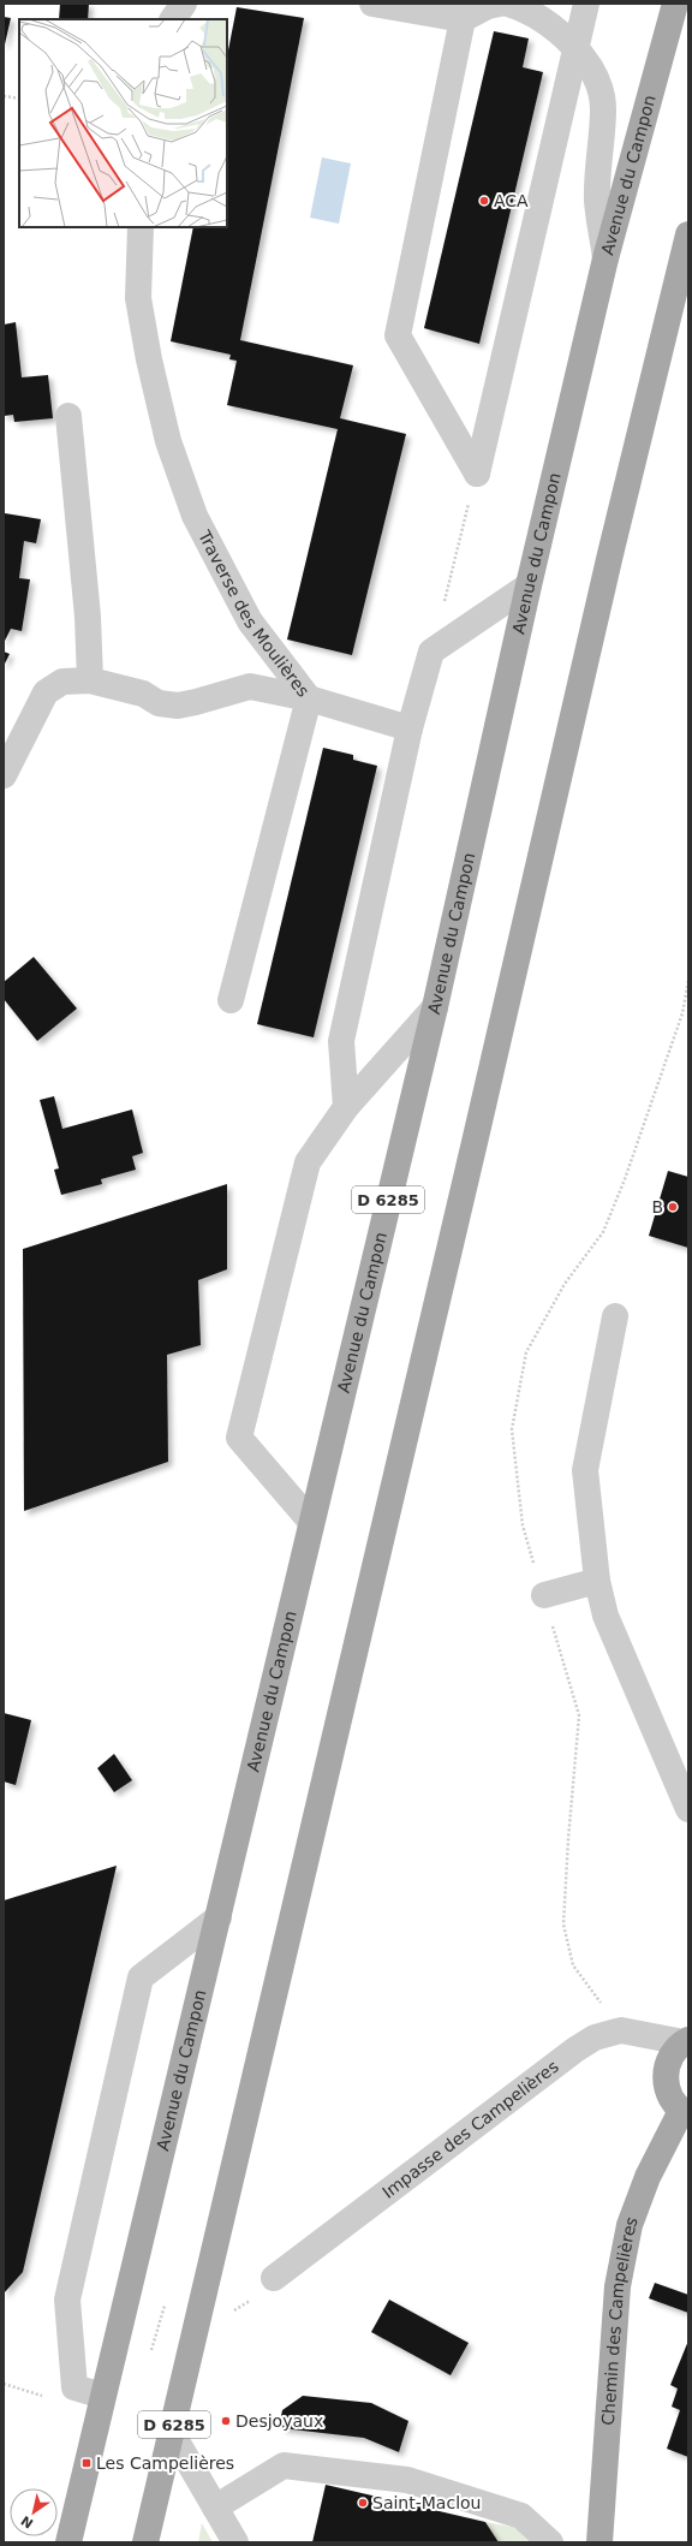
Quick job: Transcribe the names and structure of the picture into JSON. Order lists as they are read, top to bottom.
{
  "streets": {
    "main road": ["Avenue du Campon", "D 6285", "Chemin des Campelières"],
    "street": ["Traverse des Moulières", "Impasse des Campelières"]
  },
  "crossings": [
    ["Avenue du Campon", "D 6285"]
  ],
  "places": {
    "other": [
      "ACA",
      "B",
      "Desjoyaux",
      "Saint-Maclou"
    ],
    "transit": ["Les Campelières"]
  },
  "north": "bottom left"
}
